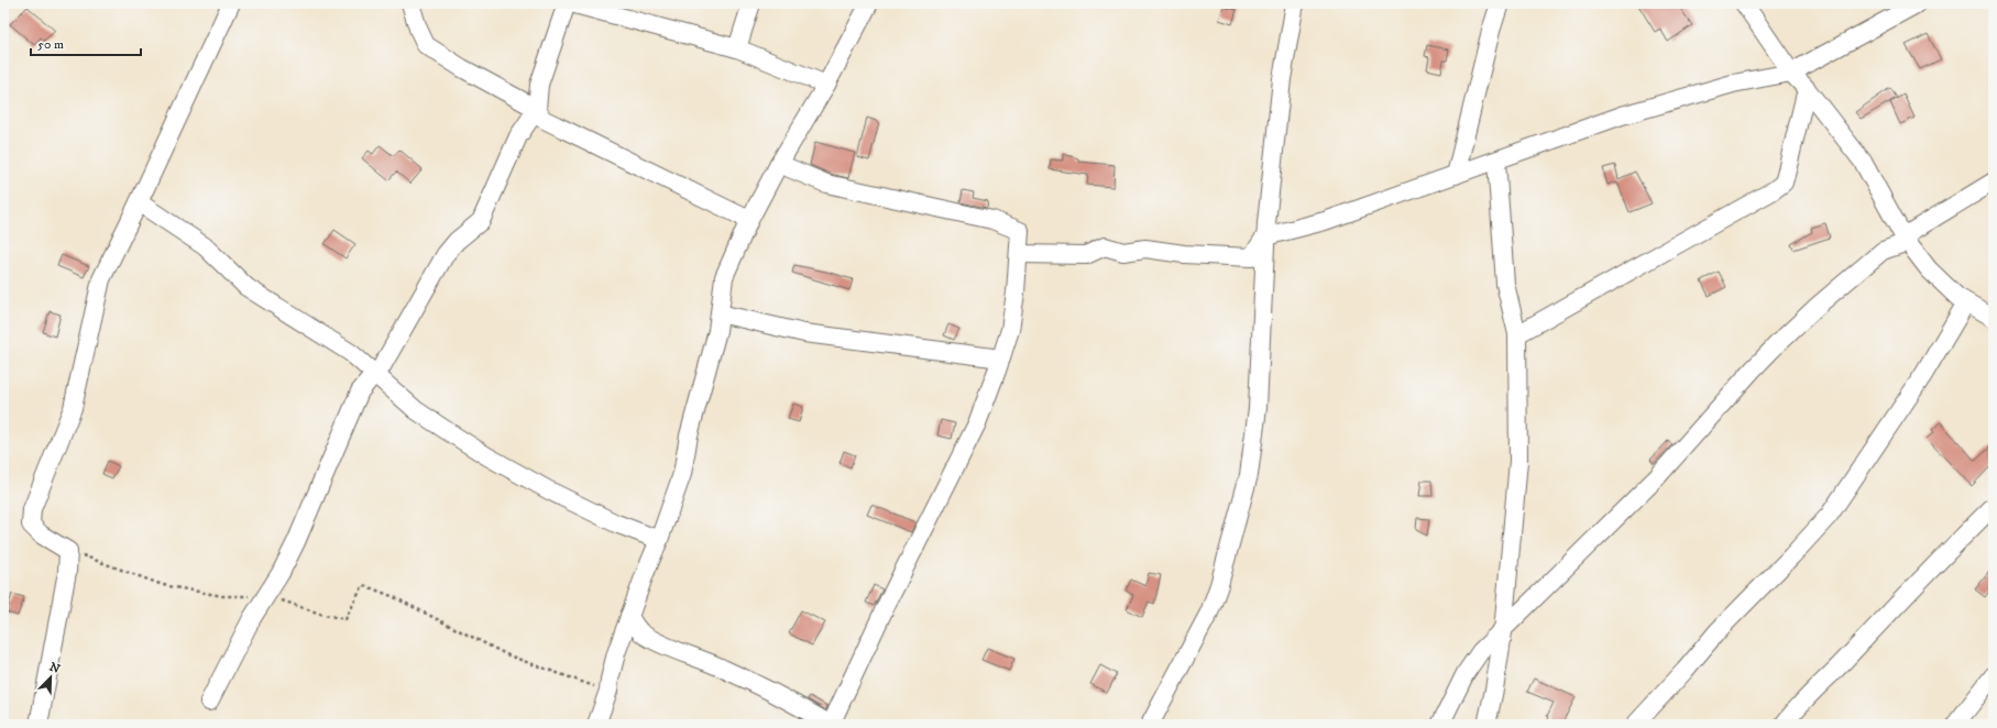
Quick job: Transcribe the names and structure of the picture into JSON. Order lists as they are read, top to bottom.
{
  "scale_bar": "50 m",
  "north": "top right"
}
